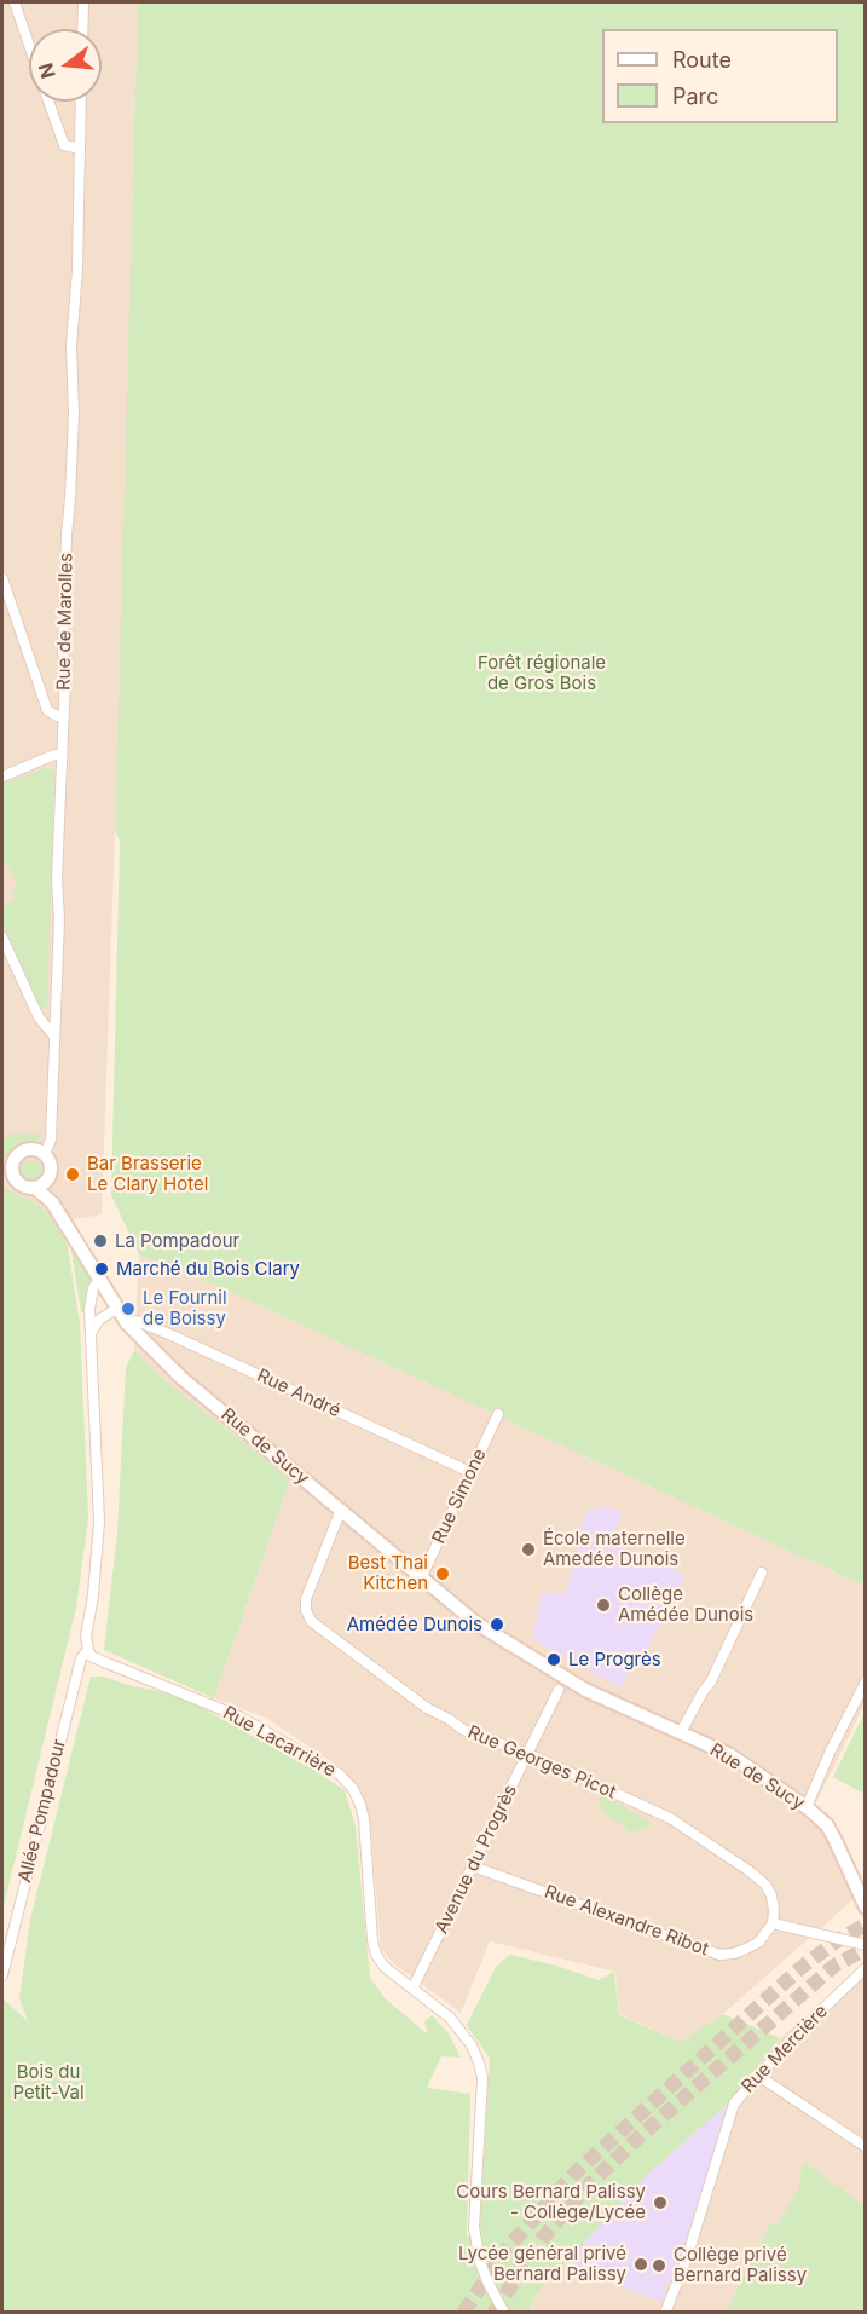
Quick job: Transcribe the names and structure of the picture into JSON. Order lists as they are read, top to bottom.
{
  "streets": {
    "main road": ["Rue de Sucy"],
    "street": [
      "Rue de Marolles",
      "Rue André",
      "Rue Simone",
      "Rue Lacarrière",
      "Rue Georges Picot",
      "Allée Pompadour",
      "Avenue du Progrès",
      "Rue Alexandre Ribot",
      "Rue Mercière"
    ]
  },
  "crossings": [
    ["Rue de Marolles", "Rue de Sucy"],
    ["Rue André", "Rue de Sucy"],
    ["Rue André", "Rue Simone"],
    ["Rue de Sucy", "Rue Simone"],
    ["Rue de Sucy", "Rue Georges Picot"],
    ["Rue Lacarrière", "Allée Pompadour"],
    ["Rue Lacarrière", "Avenue du Progrès"],
    ["Rue Georges Picot", "Avenue du Progrès"],
    ["Rue Georges Picot", "Rue Alexandre Ribot"],
    ["Avenue du Progrès", "Rue Alexandre Ribot"]
  ],
  "parks": ["Forêt régionale de Gros Bois", "Bois du Petit-Val"],
  "places": [
    "Bar Brasserie Le Clary Hotel",
    "La Pompadour",
    "Marché du Bois Clary",
    "Le Fournil de Boissy",
    "École maternelle Amedée Dunois",
    "Best Thai Kitchen",
    "Collège Amédée Dunois",
    "Amédée Dunois",
    "Le Progrès",
    "Cours Bernard Palissy - Collège/Lycée",
    "Lycée général privé Bernard Palissy",
    "Collège privé Bernard Palissy"
  ],
  "legend": ["Route", "Parc"],
  "north": "left"
}
